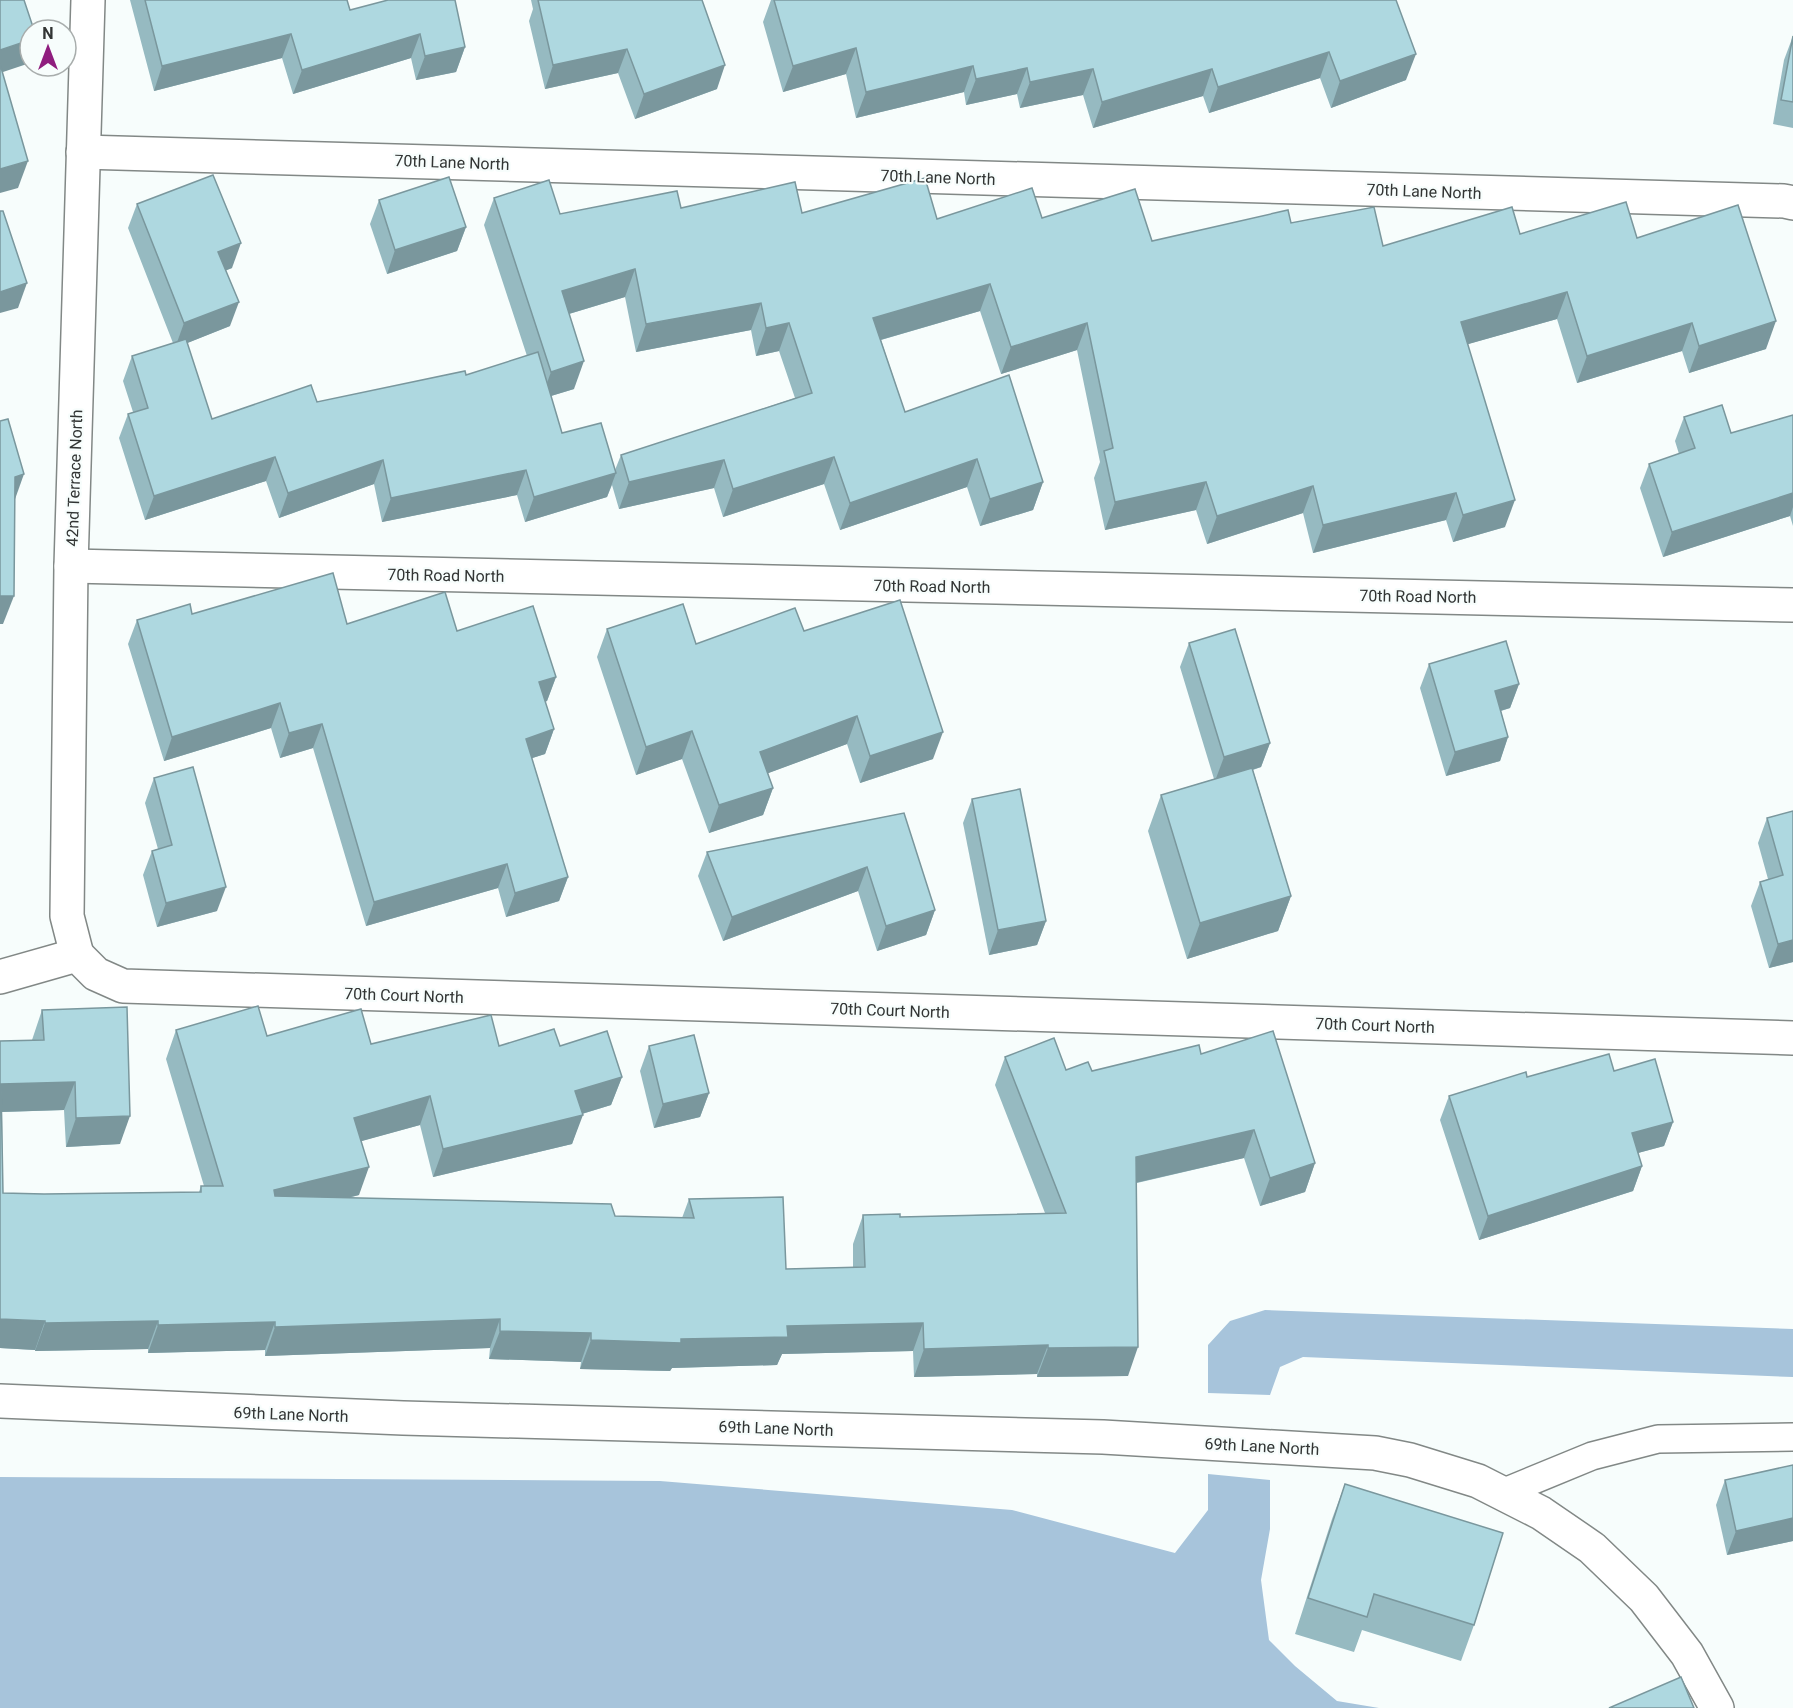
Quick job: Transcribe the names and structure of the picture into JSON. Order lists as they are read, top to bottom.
{
  "streets": {
    "street": [
      "70th Lane North",
      "42nd Terrace North",
      "70th Road North",
      "70th Court North",
      "69th Lane North"
    ]
  },
  "crossings": [
    ["70th Lane North", "42nd Terrace North"],
    ["42nd Terrace North", "70th Road North"],
    ["42nd Terrace North", "70th Court North"]
  ],
  "north": "top"
}
